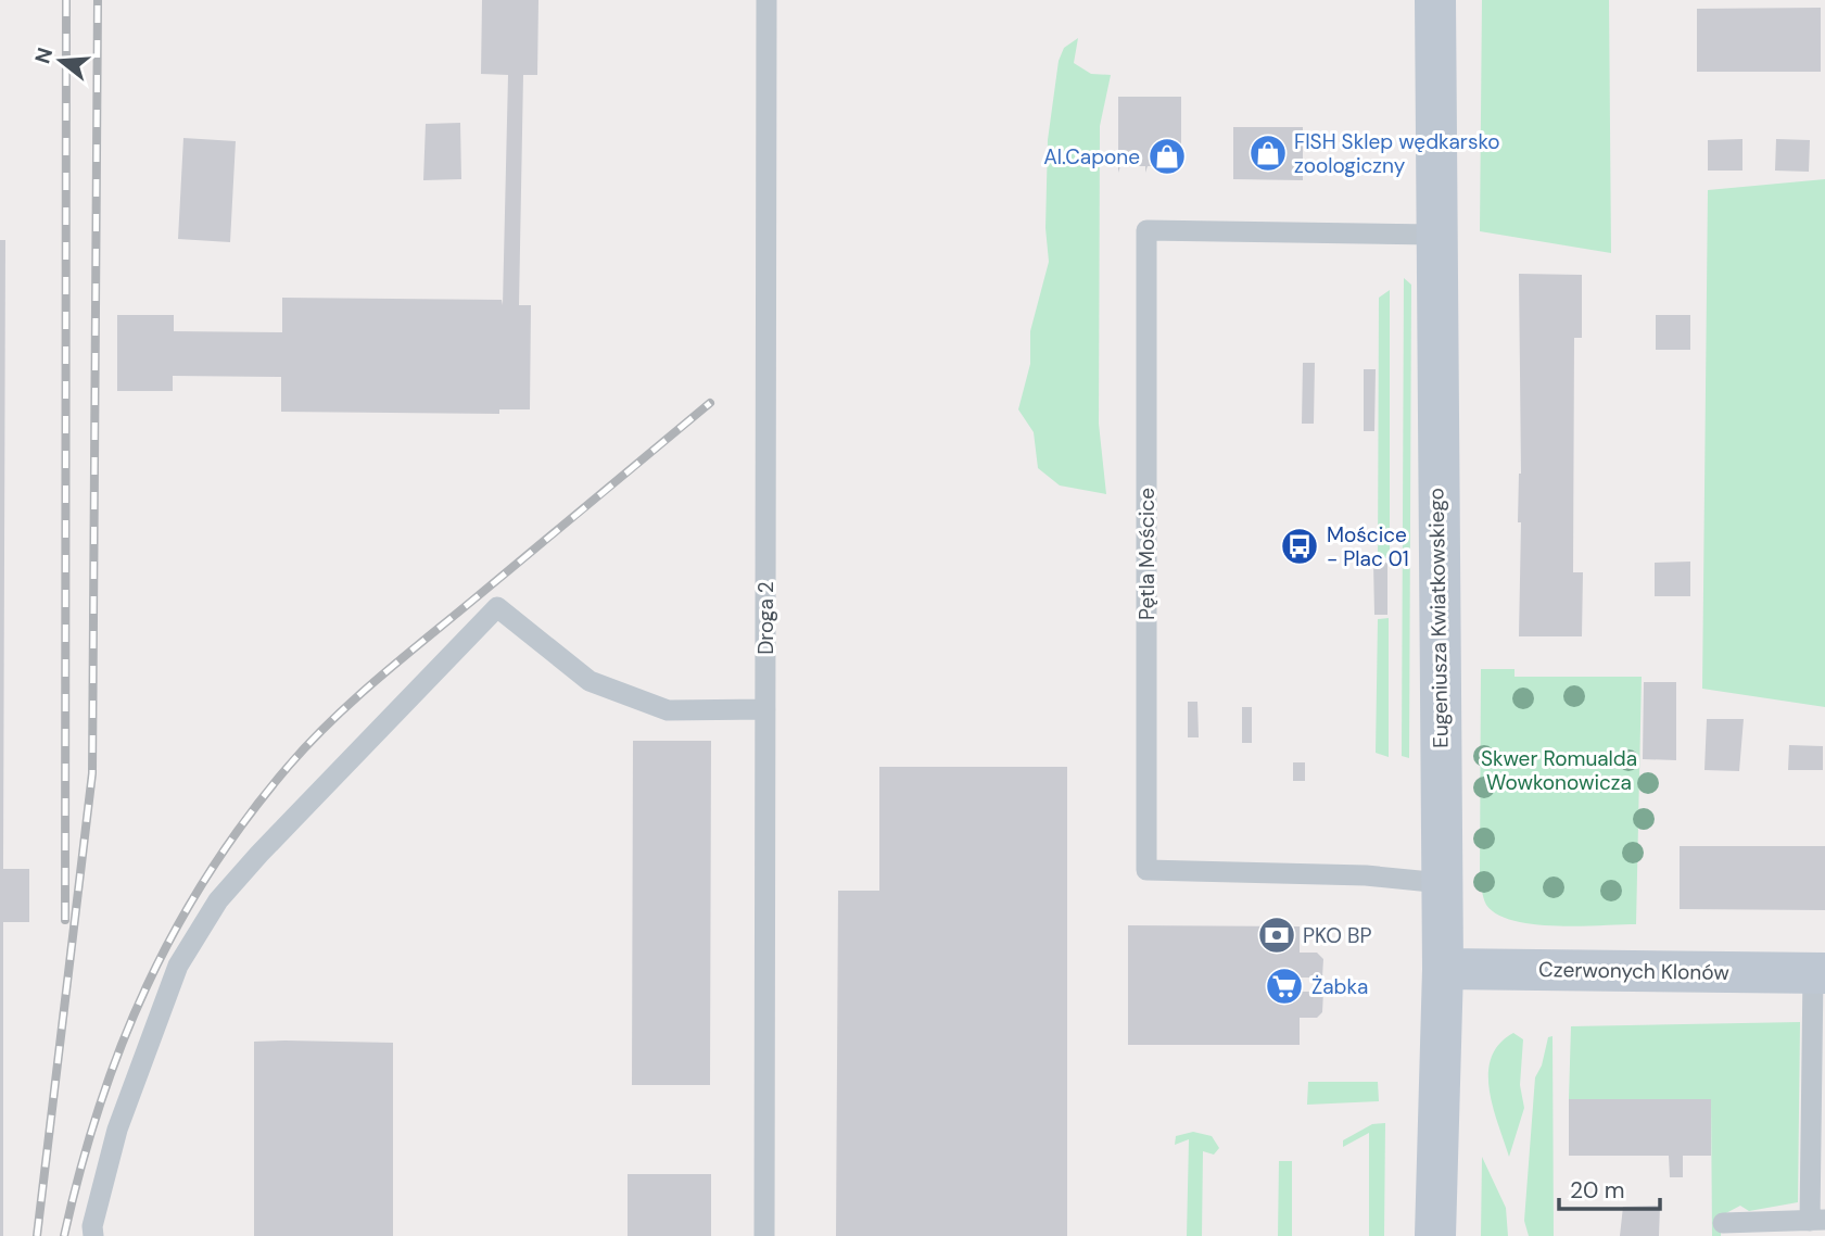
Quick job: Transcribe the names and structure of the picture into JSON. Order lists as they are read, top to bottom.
{
  "streets": {
    "main road": ["Eugeniusza Kwiatkowskiego", "Czerwonych Klonów"],
    "lane": ["Pętla Mościce", "Droga 2"]
  },
  "crossings": [
    ["Pętla Mościce", "Eugeniusza Kwiatkowskiego"],
    ["Eugeniusza Kwiatkowskiego", "Czerwonych Klonów"]
  ],
  "parks": ["Skwer Romualda Wowkonowicza"],
  "places": {
    "shop": ["FISH Sklep wędkarsko zoologiczny", "Al.Capone"],
    "bus stop": ["Mościce - Plac 01"],
    "bank": ["PKO BP"],
    "supermarket": ["Żabka"]
  },
  "scale_bar": "20 m",
  "north": "left"
}
